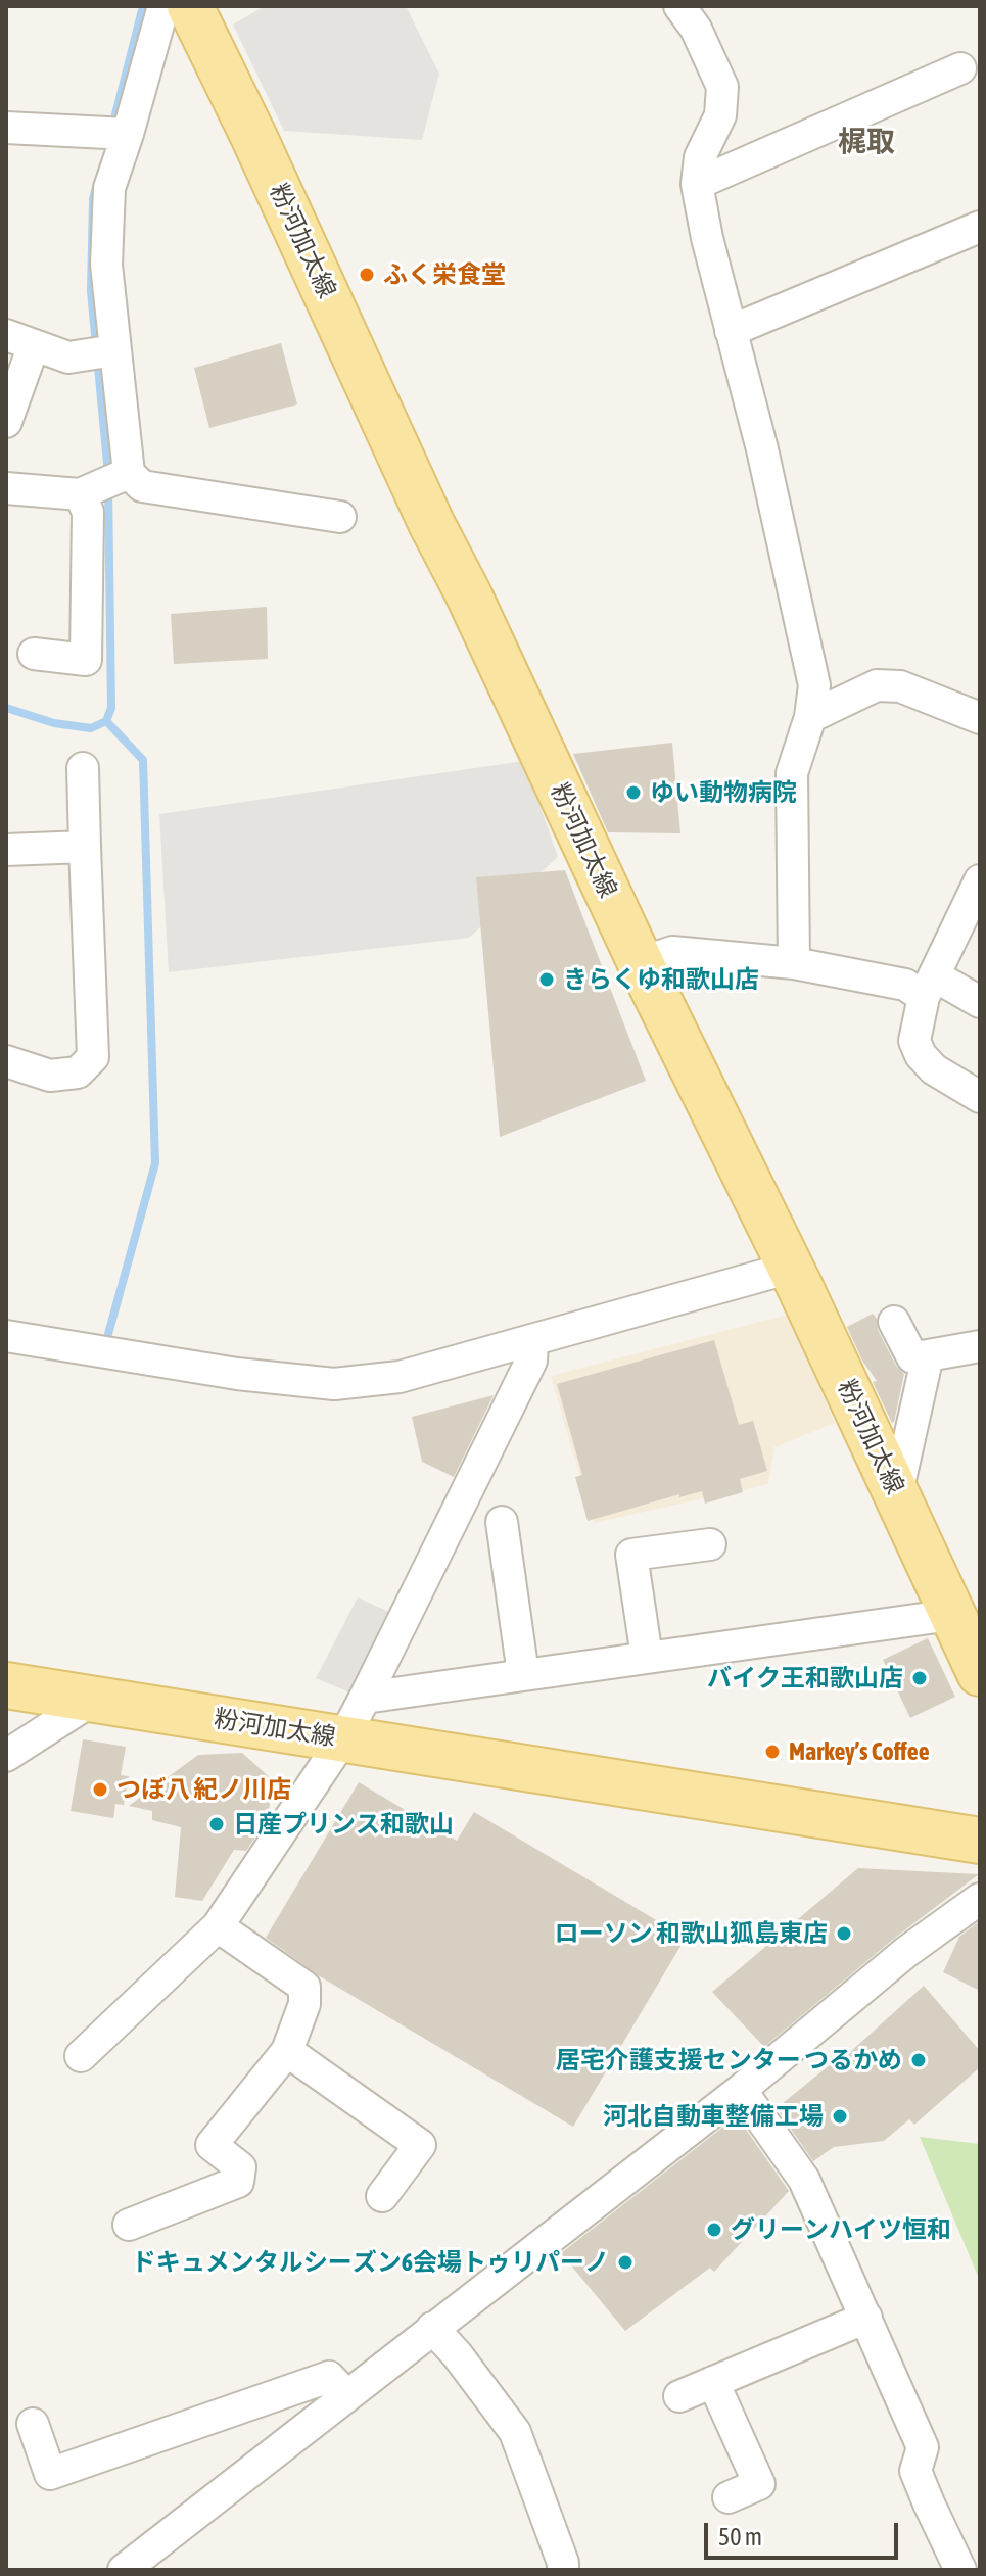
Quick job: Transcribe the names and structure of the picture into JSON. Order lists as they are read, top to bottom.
{
  "streets": {
    "main road": ["粉河加太線"]
  },
  "districts": ["梶取"],
  "places": [
    "ふく栄食堂",
    "ゆい動物病院",
    "きらくゆ和歌山店",
    "バイク王和歌山店",
    "Markey’s Coffee",
    "つぼ八 紀ノ川店",
    "日産プリンス和歌山",
    "ローソン 和歌山狐島東店",
    "居宅介護支援センター つるかめ",
    "河北自動車整備工場",
    "グリーンハイツ恒和",
    "ドキュメンタルシーズン6会場トゥリパーノ"
  ],
  "scale_bar": "50 m"
}
